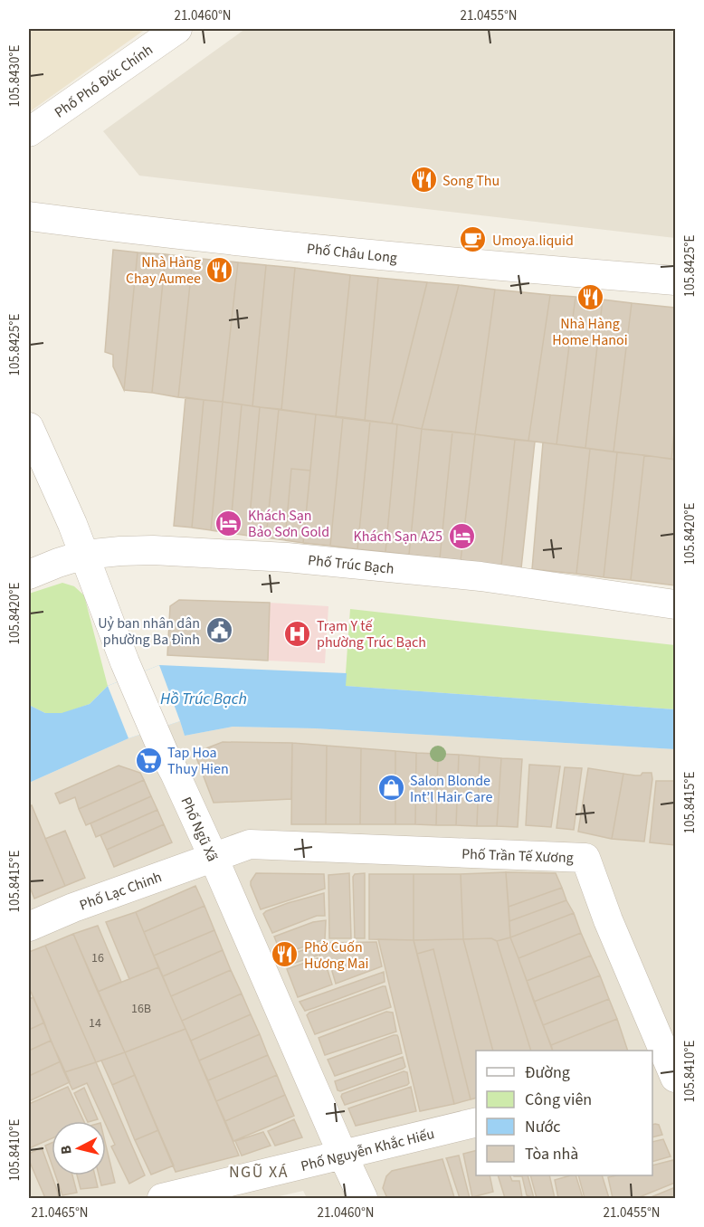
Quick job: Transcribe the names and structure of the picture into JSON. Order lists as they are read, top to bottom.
{
  "streets": {
    "street": [
      "Phố Phó Đức Chính",
      "Phố Châu Long",
      "Phố Trúc Bạch",
      "Phố Ngũ Xã",
      "Phố Trần Tế Xương",
      "Phố Lạc Chinh",
      "Phố Nguyễn Khắc Hiếu"
    ]
  },
  "crossings": [
    ["Phố Trúc Bạch", "Phố Ngũ Xã"],
    ["Phố Ngũ Xã", "Phố Trần Tế Xương"],
    ["Phố Ngũ Xã", "Phố Lạc Chinh"],
    ["Phố Ngũ Xã", "Phố Nguyễn Khắc Hiếu"],
    ["Phố Trần Tế Xương", "Phố Lạc Chinh"]
  ],
  "districts": ["NGŨ XÁ"],
  "water": ["Hồ Trúc Bạch"],
  "places": {
    "restaurant": [
      "Song Thu",
      "Nhà Hàng Chay Aumee",
      "Nhà Hàng Home Hanoi",
      "Phở Cuốn Hương Mai"
    ],
    "cafe": ["Umoya.liquid"],
    "hotel": ["Khách Sạn Bảo Sơn Gold", "Khách Sạn A25"],
    "public building": ["Uỷ ban nhân dân phường Ba Đình"],
    "hospital": ["Trạm Y tế phường Trúc Bạch"],
    "supermarket": ["Tap Hoa Thuy Hien"],
    "shop": ["Salon Blonde Int’l Hair Care"]
  },
  "house_numbers": ["16", "16B", "14"],
  "legend": [
    "Đường",
    "Công viên",
    "Nước",
    "Tòa nhà"
  ],
  "north": "left",
  "coordinates": [
    "21.0460°N",
    "21.0455°N",
    "105.8430°E",
    "105.8425°E",
    "105.8420°E",
    "105.8415°E",
    "105.8410°E",
    "21.0465°N"
  ]
}
